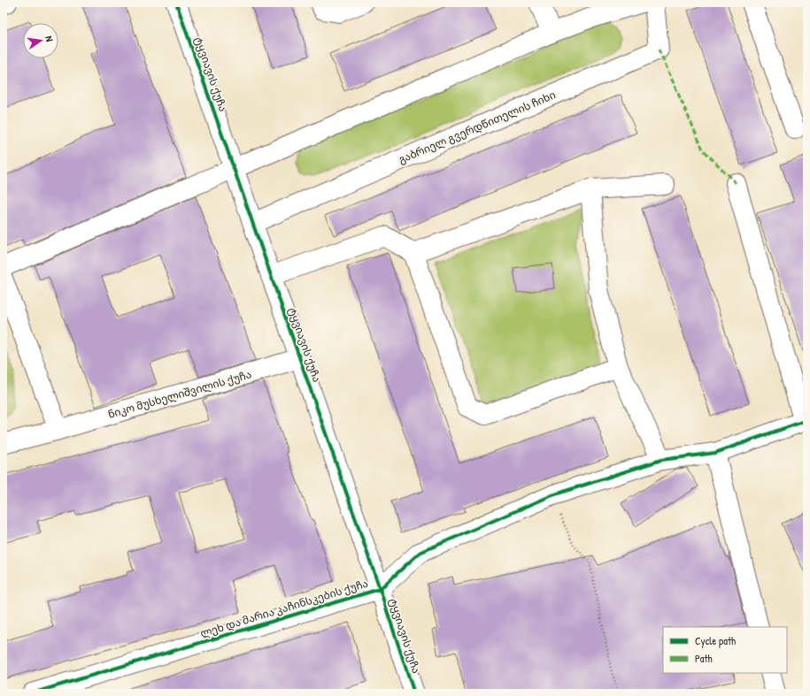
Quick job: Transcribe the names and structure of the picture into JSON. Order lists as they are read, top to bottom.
{
  "streets": {
    "street": [
      "ტყვიავის ქუჩა",
      "გაბრიელ გვერდწითელის ჩიხი",
      "ნიკო მუსხელიშვილის ქუჩა",
      "ლეხ და მარია კაჩინსკების ქუჩა"
    ]
  },
  "crossings": [
    ["ტყვიავის ქუჩა", "გაბრიელ გვერდწითელის ჩიხი"],
    ["ტყვიავის ქუჩა", "ნიკო მუსხელიშვილის ქუჩა"],
    ["ტყვიავის ქუჩა", "ლეხ და მარია კაჩინსკების ქუჩა"]
  ],
  "legend": ["Cycle path", "Path"],
  "north": "right"
}
